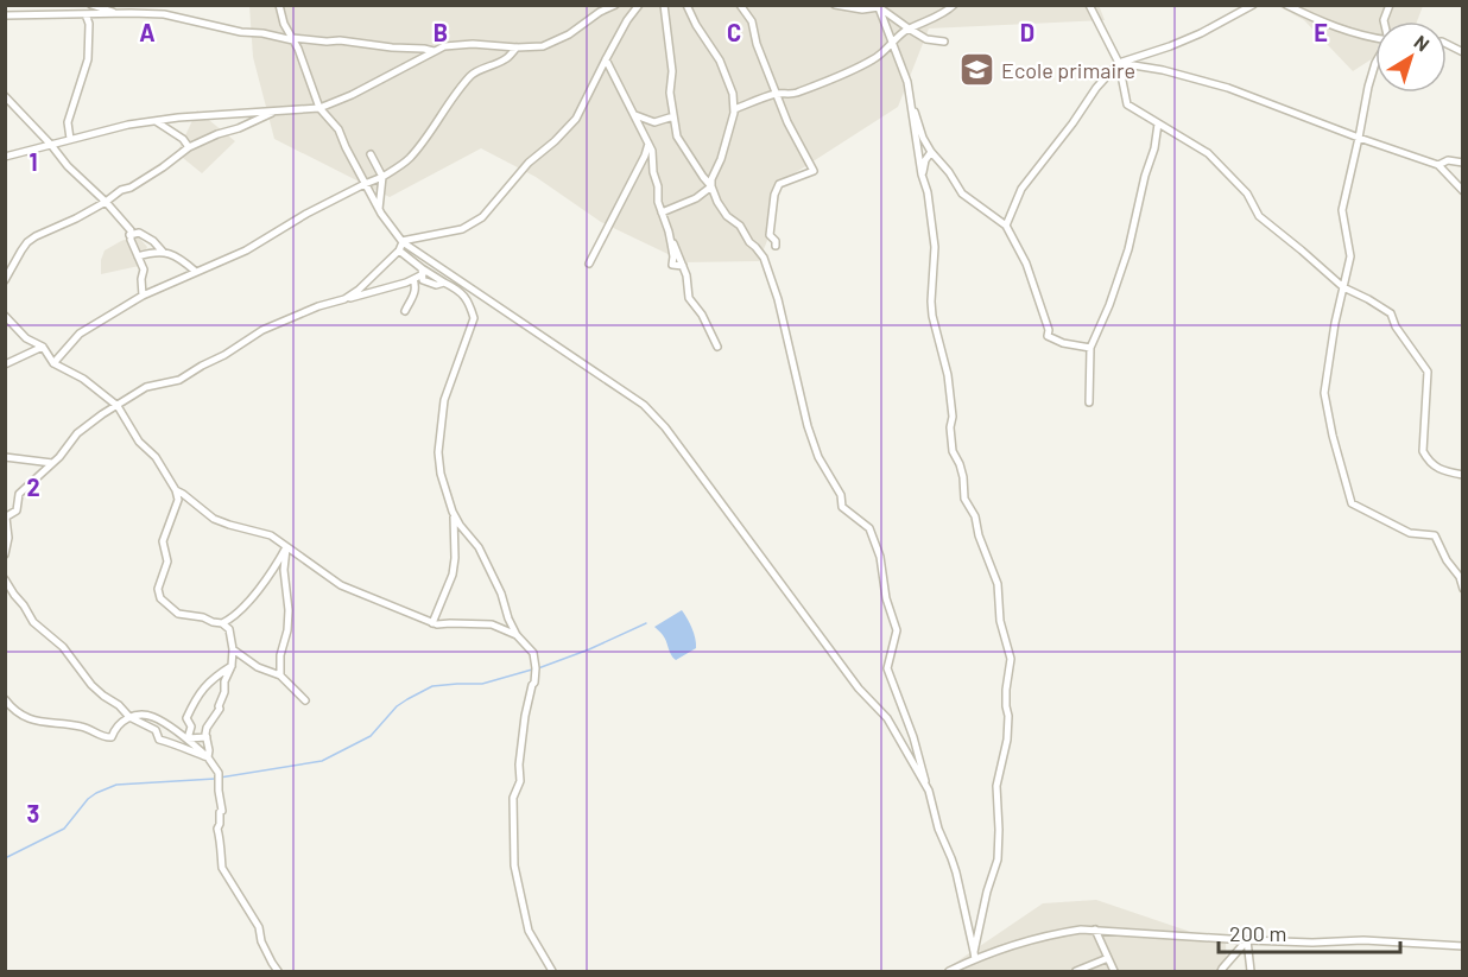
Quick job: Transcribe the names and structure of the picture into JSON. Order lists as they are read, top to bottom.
{
  "places": {
    "school or university": ["Ecole primaire"]
  },
  "scale_bar": "200 m",
  "north": "top right",
  "grid": {
    "columns": [
      "A",
      "B",
      "C",
      "D",
      "E"
    ],
    "rows": ["1", "2", "3"]
  }
}
